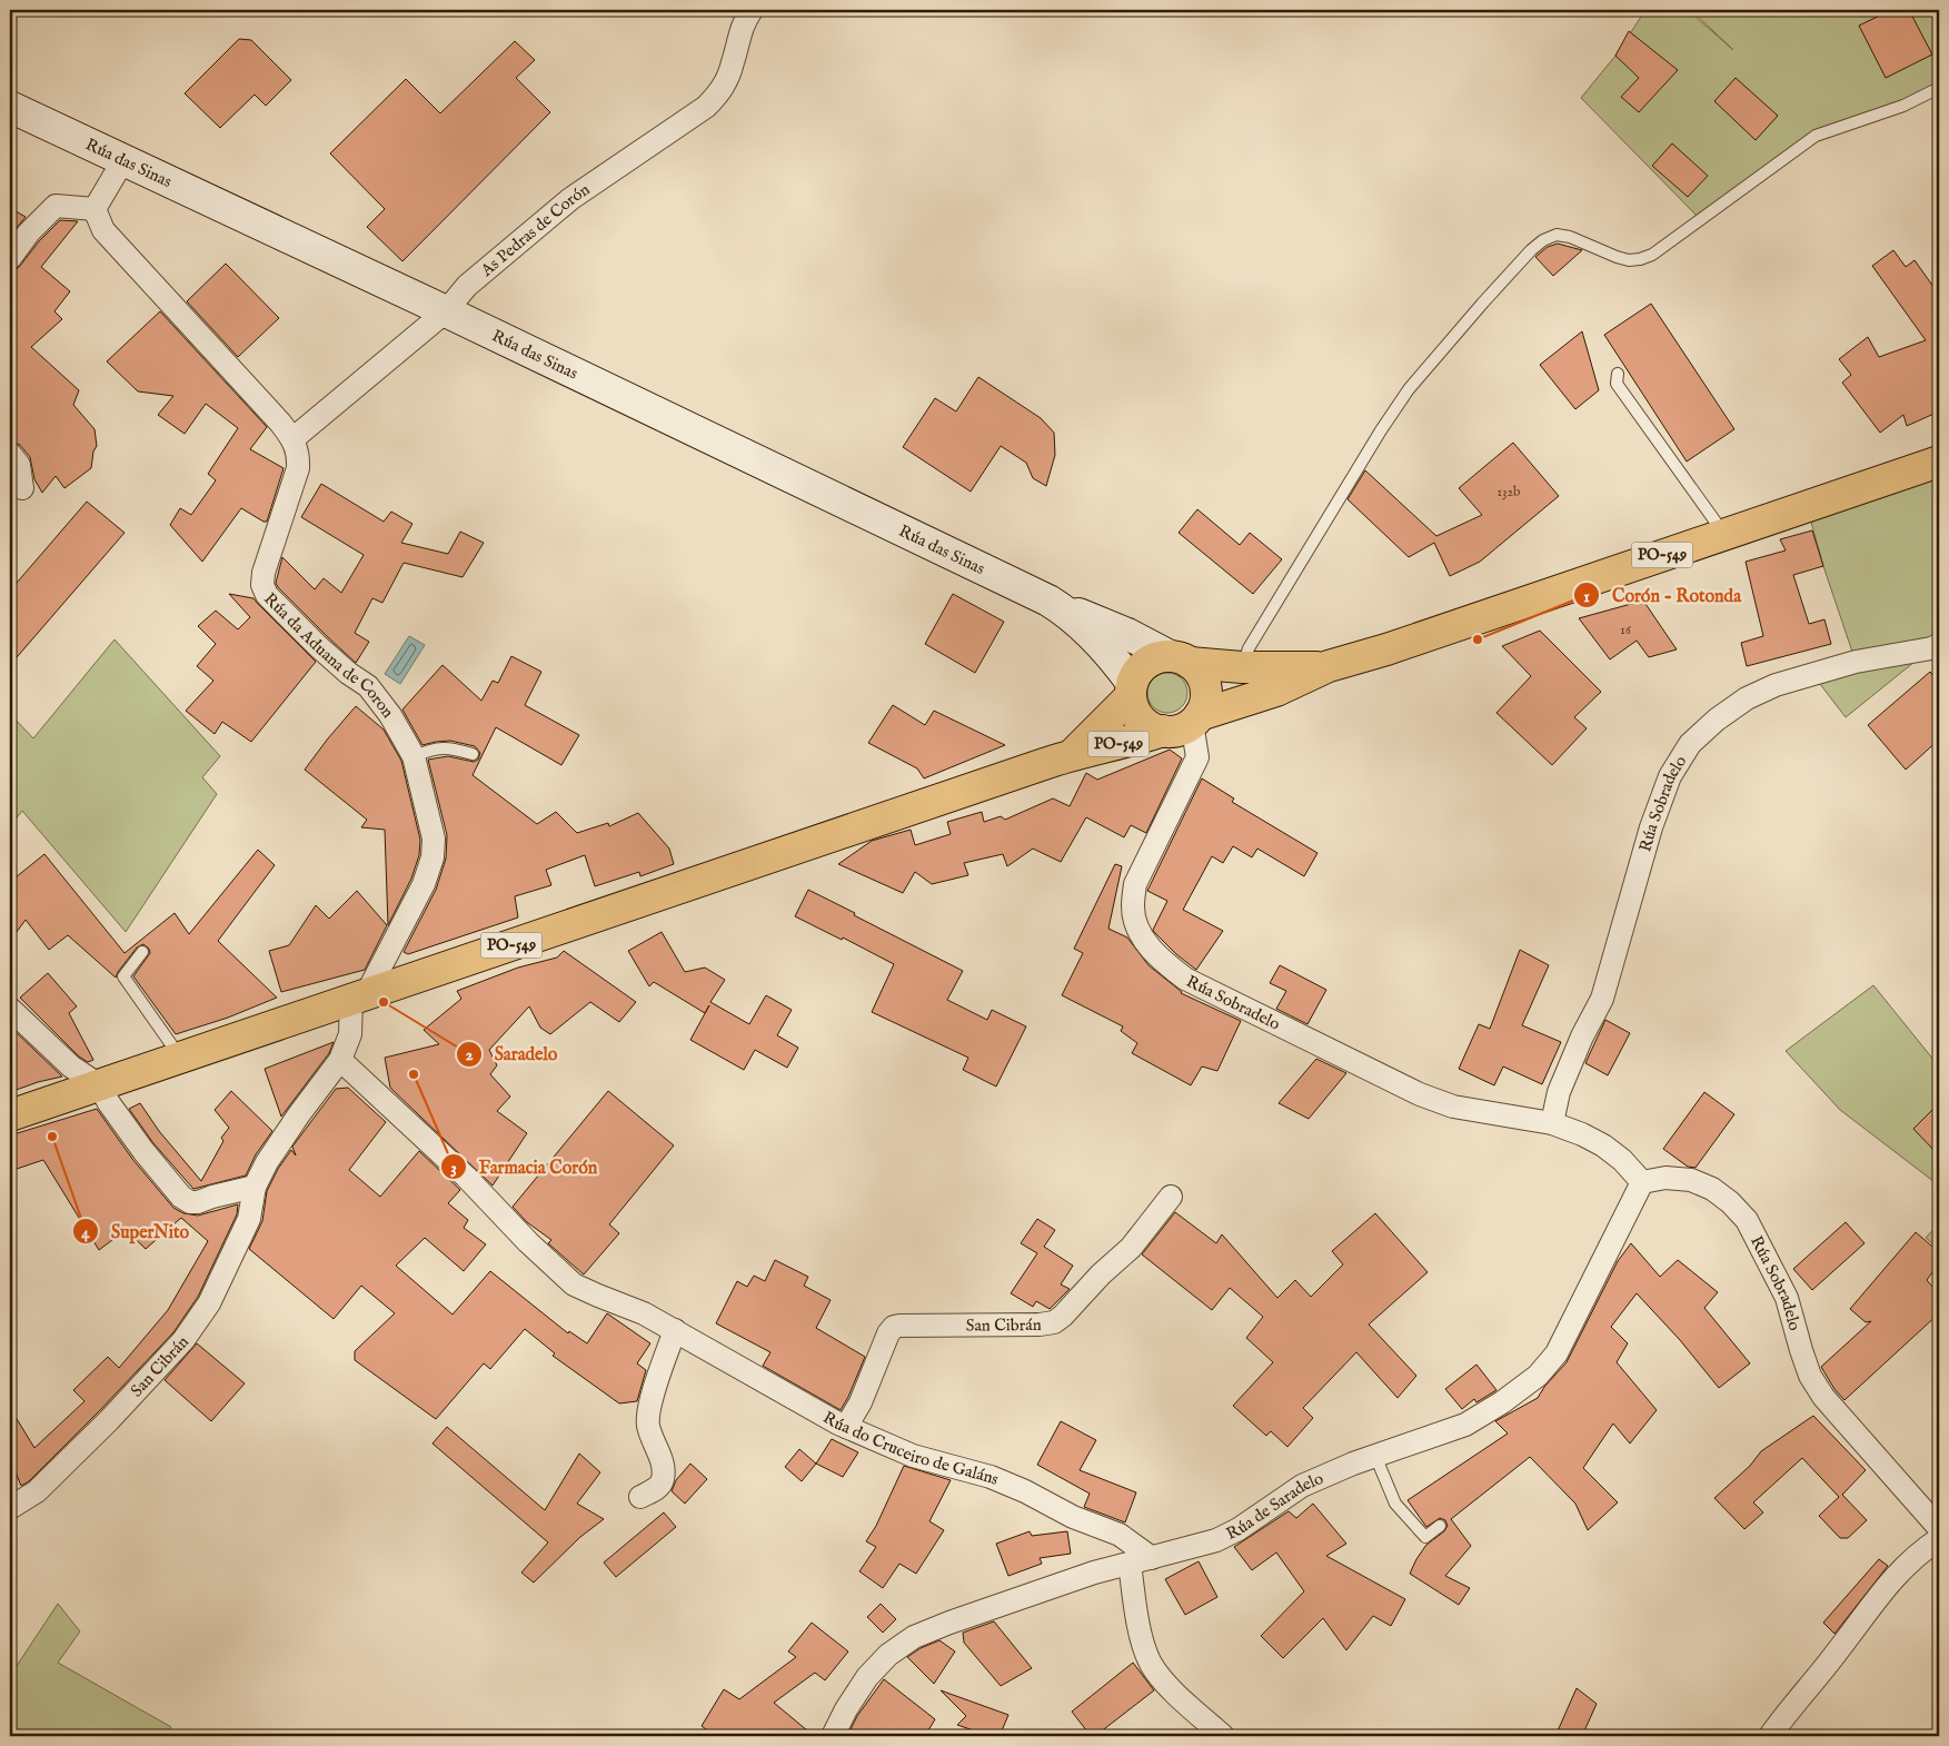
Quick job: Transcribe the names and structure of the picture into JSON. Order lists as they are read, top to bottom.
{
  "streets": {
    "main road": ["PO-549"],
    "street": [
      "Rúa das Sinas",
      "As Pedras de Corón",
      "Rúa da Aduana de Coron",
      "Rúa Sobradelo",
      "San Cibrán",
      "Rúa do Cruceiro de Galáns",
      "Rúa de Saradelo"
    ]
  },
  "crossings": [
    ["Rúa das Sinas", "As Pedras de Corón"],
    ["Rúa das Sinas", "PO-549"],
    ["Rúa das Sinas", "Rúa Sobradelo"],
    ["As Pedras de Corón", "Rúa da Aduana de Coron"],
    ["PO-549", "Rúa da Aduana de Coron"],
    ["PO-549", "Rúa Sobradelo"],
    ["PO-549", "San Cibrán"],
    ["Rúa da Aduana de Coron", "San Cibrán"],
    ["Rúa Sobradelo", "Rúa de Saradelo"],
    ["San Cibrán", "Rúa do Cruceiro de Galáns"],
    ["Rúa do Cruceiro de Galáns", "Rúa de Saradelo"]
  ],
  "places": [
    "Corón - Rotonda",
    "Saradelo",
    "Farmacia Corón",
    "SuperNito"
  ],
  "house_numbers": ["132b", "16"]
}
